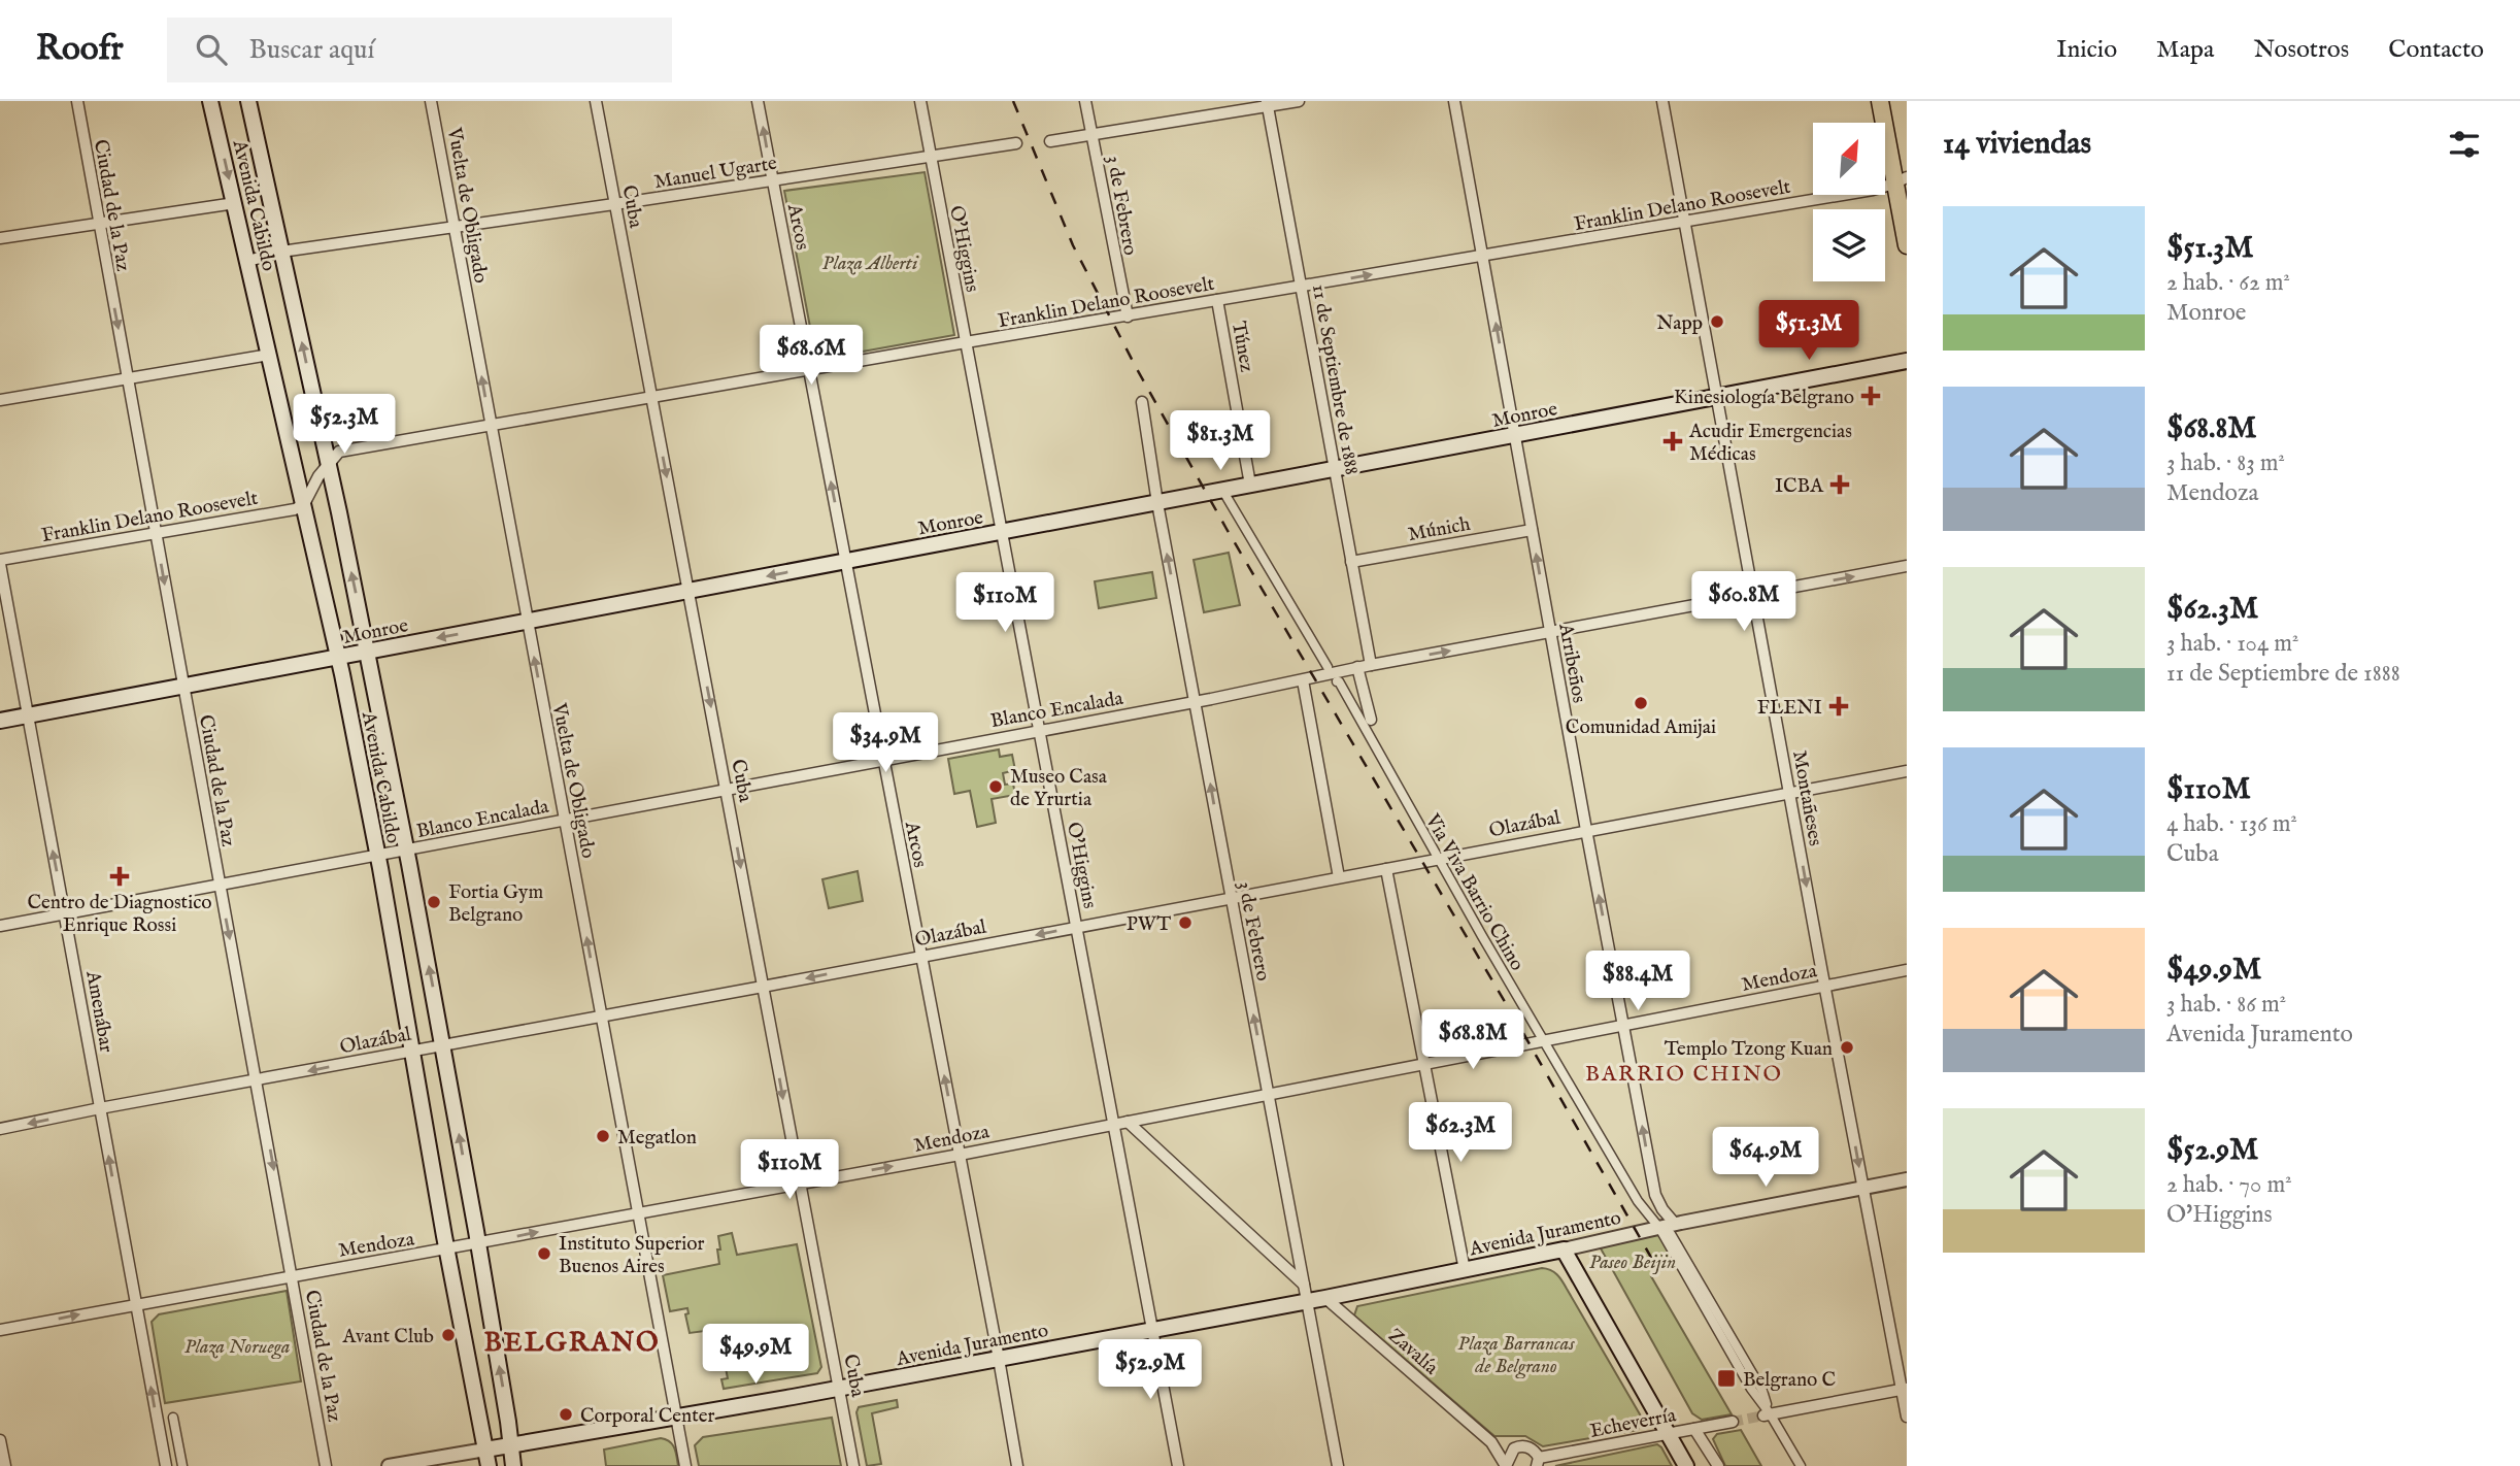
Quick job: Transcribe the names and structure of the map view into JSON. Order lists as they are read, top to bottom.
{
  "streets": {
    "main road": ["Avenida Cabildo", "Monroe", "Avenida Juramento"],
    "street": [
      "Manuel Ugarte",
      "Franklin Delano Roosevelt",
      "Ciudad de la Paz",
      "Vuelta de Obligado",
      "3 de Febrero",
      "Cuba",
      "Arcos",
      "O'Higgins",
      "Túnez",
      "11 de Septiembre de 1888",
      "Múnich",
      "Arribeños",
      "Blanco Encalada",
      "Montañeses",
      "Olazábal",
      "Via Viva Barrio Chino",
      "Mendoza",
      "Amenábar",
      "Zavalía",
      "Echeverría"
    ]
  },
  "crossings": [
    ["Manuel Ugarte", "Avenida Cabildo"],
    ["Manuel Ugarte", "Vuelta de Obligado"],
    ["Manuel Ugarte", "Cuba"],
    ["Manuel Ugarte", "Arcos"],
    ["Manuel Ugarte", "O'Higgins"],
    ["Franklin Delano Roosevelt", "Ciudad de la Paz"],
    ["Franklin Delano Roosevelt", "Avenida Cabildo"],
    ["Franklin Delano Roosevelt", "Vuelta de Obligado"],
    ["Franklin Delano Roosevelt", "3 de Febrero"],
    ["Franklin Delano Roosevelt", "Cuba"],
    ["Franklin Delano Roosevelt", "Arcos"],
    ["Franklin Delano Roosevelt", "O'Higgins"],
    ["Franklin Delano Roosevelt", "Túnez"],
    ["Franklin Delano Roosevelt", "11 de Septiembre de 1888"],
    ["Franklin Delano Roosevelt", "Arribeños"],
    ["Franklin Delano Roosevelt", "Montañeses"],
    ["Franklin Delano Roosevelt", "Amenábar"],
    ["Ciudad de la Paz", "Monroe"],
    ["Ciudad de la Paz", "Blanco Encalada"],
    ["Ciudad de la Paz", "Olazábal"],
    ["Ciudad de la Paz", "Mendoza"],
    ["Avenida Cabildo", "Monroe"],
    ["Avenida Cabildo", "Blanco Encalada"],
    ["Avenida Cabildo", "Olazábal"],
    ["Avenida Cabildo", "Mendoza"],
    ["Avenida Cabildo", "Avenida Juramento"],
    ["Vuelta de Obligado", "Monroe"],
    ["Vuelta de Obligado", "Blanco Encalada"],
    ["Vuelta de Obligado", "Olazábal"],
    ["Vuelta de Obligado", "Mendoza"],
    ["Vuelta de Obligado", "Avenida Juramento"],
    ["3 de Febrero", "Monroe"],
    ["3 de Febrero", "Blanco Encalada"],
    ["3 de Febrero", "Olazábal"],
    ["3 de Febrero", "Mendoza"],
    ["3 de Febrero", "Avenida Juramento"],
    ["Cuba", "Monroe"],
    ["Cuba", "Blanco Encalada"],
    ["Cuba", "Olazábal"],
    ["Cuba", "Mendoza"],
    ["Cuba", "Avenida Juramento"],
    ["Arcos", "Monroe"],
    ["Arcos", "Blanco Encalada"],
    ["Arcos", "Olazábal"],
    ["Arcos", "Mendoza"],
    ["Arcos", "Avenida Juramento"],
    ["O'Higgins", "Monroe"],
    ["O'Higgins", "Blanco Encalada"],
    ["O'Higgins", "Olazábal"],
    ["O'Higgins", "Mendoza"],
    ["O'Higgins", "Avenida Juramento"],
    ["Túnez", "Monroe"],
    ["11 de Septiembre de 1888", "Monroe"],
    ["11 de Septiembre de 1888", "Múnich"],
    ["11 de Septiembre de 1888", "Blanco Encalada"],
    ["Monroe", "Arribeños"],
    ["Monroe", "Montañeses"],
    ["Monroe", "Amenábar"],
    ["Múnich", "Arribeños"],
    ["Arribeños", "Blanco Encalada"],
    ["Arribeños", "Olazábal"],
    ["Arribeños", "Mendoza"],
    ["Arribeños", "Avenida Juramento"],
    ["Blanco Encalada", "Montañeses"],
    ["Blanco Encalada", "Amenábar"],
    ["Montañeses", "Olazábal"],
    ["Montañeses", "Mendoza"],
    ["Montañeses", "Avenida Juramento"],
    ["Olazábal", "Via Viva Barrio Chino"],
    ["Olazábal", "Amenábar"],
    ["Via Viva Barrio Chino", "Mendoza"],
    ["Via Viva Barrio Chino", "Avenida Juramento"],
    ["Mendoza", "Amenábar"],
    ["Avenida Juramento", "Zavalía"],
    ["Zavalía", "Echeverría"]
  ],
  "one_way": [
    "Ciudad de la Paz",
    "Vuelta de Obligado",
    "3 de Febrero",
    "Cuba",
    "Arribeños",
    "Amenábar"
  ],
  "districts": ["BARRIO CHINO", "BELGRANO"],
  "parks": [
    "Plaza Alberti",
    "Paseo Beijin",
    "Plaza Barrancas de Belgrano",
    "Plaza Noruega"
  ],
  "places": {
    "other": [
      "Napp",
      "Comunidad Amijai",
      "Museo Casa de Yrurtia",
      "Fortia Gym Belgrano",
      "PWT",
      "Templo Tzong Kuan",
      "Megatlon",
      "Instituto Superior Buenos Aires",
      "Avant Club",
      "Corporal Center"
    ],
    "health": [
      "Kinesiología Belgrano",
      "Acudir Emergencias Médicas",
      "ICBA",
      "FLENI",
      "Centro de Diagnostico Enrique Rossi"
    ],
    "transit": ["Belgrano C"]
  },
  "north": "top right",
  "page": {
    "header": "Roofr",
    "search": "Buscar aquí",
    "nav": [
      "Inicio",
      "Mapa",
      "Nosotros",
      "Contacto"
    ],
    "heading": "14 viviendas",
    "list": [
      {
        "name": "$51.3M",
        "note": "2 hab. · 62 m² · Monroe"
      },
      {
        "name": "$68.8M",
        "note": "3 hab. · 83 m² · Mendoza"
      },
      {
        "name": "$62.3M",
        "note": "3 hab. · 104 m² · 11 de Septiembre de 1888"
      },
      {
        "name": "$110M",
        "note": "4 hab. · 136 m² · Cuba"
      },
      {
        "name": "$49.9M",
        "note": "3 hab. · 86 m² · Avenida Juramento"
      },
      {
        "name": "$52.9M",
        "note": "2 hab. · 70 m² · O'Higgins"
      }
    ],
    "price": [
      "$51.3M",
      "$68.6M",
      "$52.3M",
      "$81.3M",
      "$60.8M",
      "$110M",
      "$34.9M",
      "$88.4M",
      "$68.8M",
      "$62.3M",
      "$64.9M",
      "$110M",
      "$49.9M",
      "$52.9M"
    ]
  }
}
